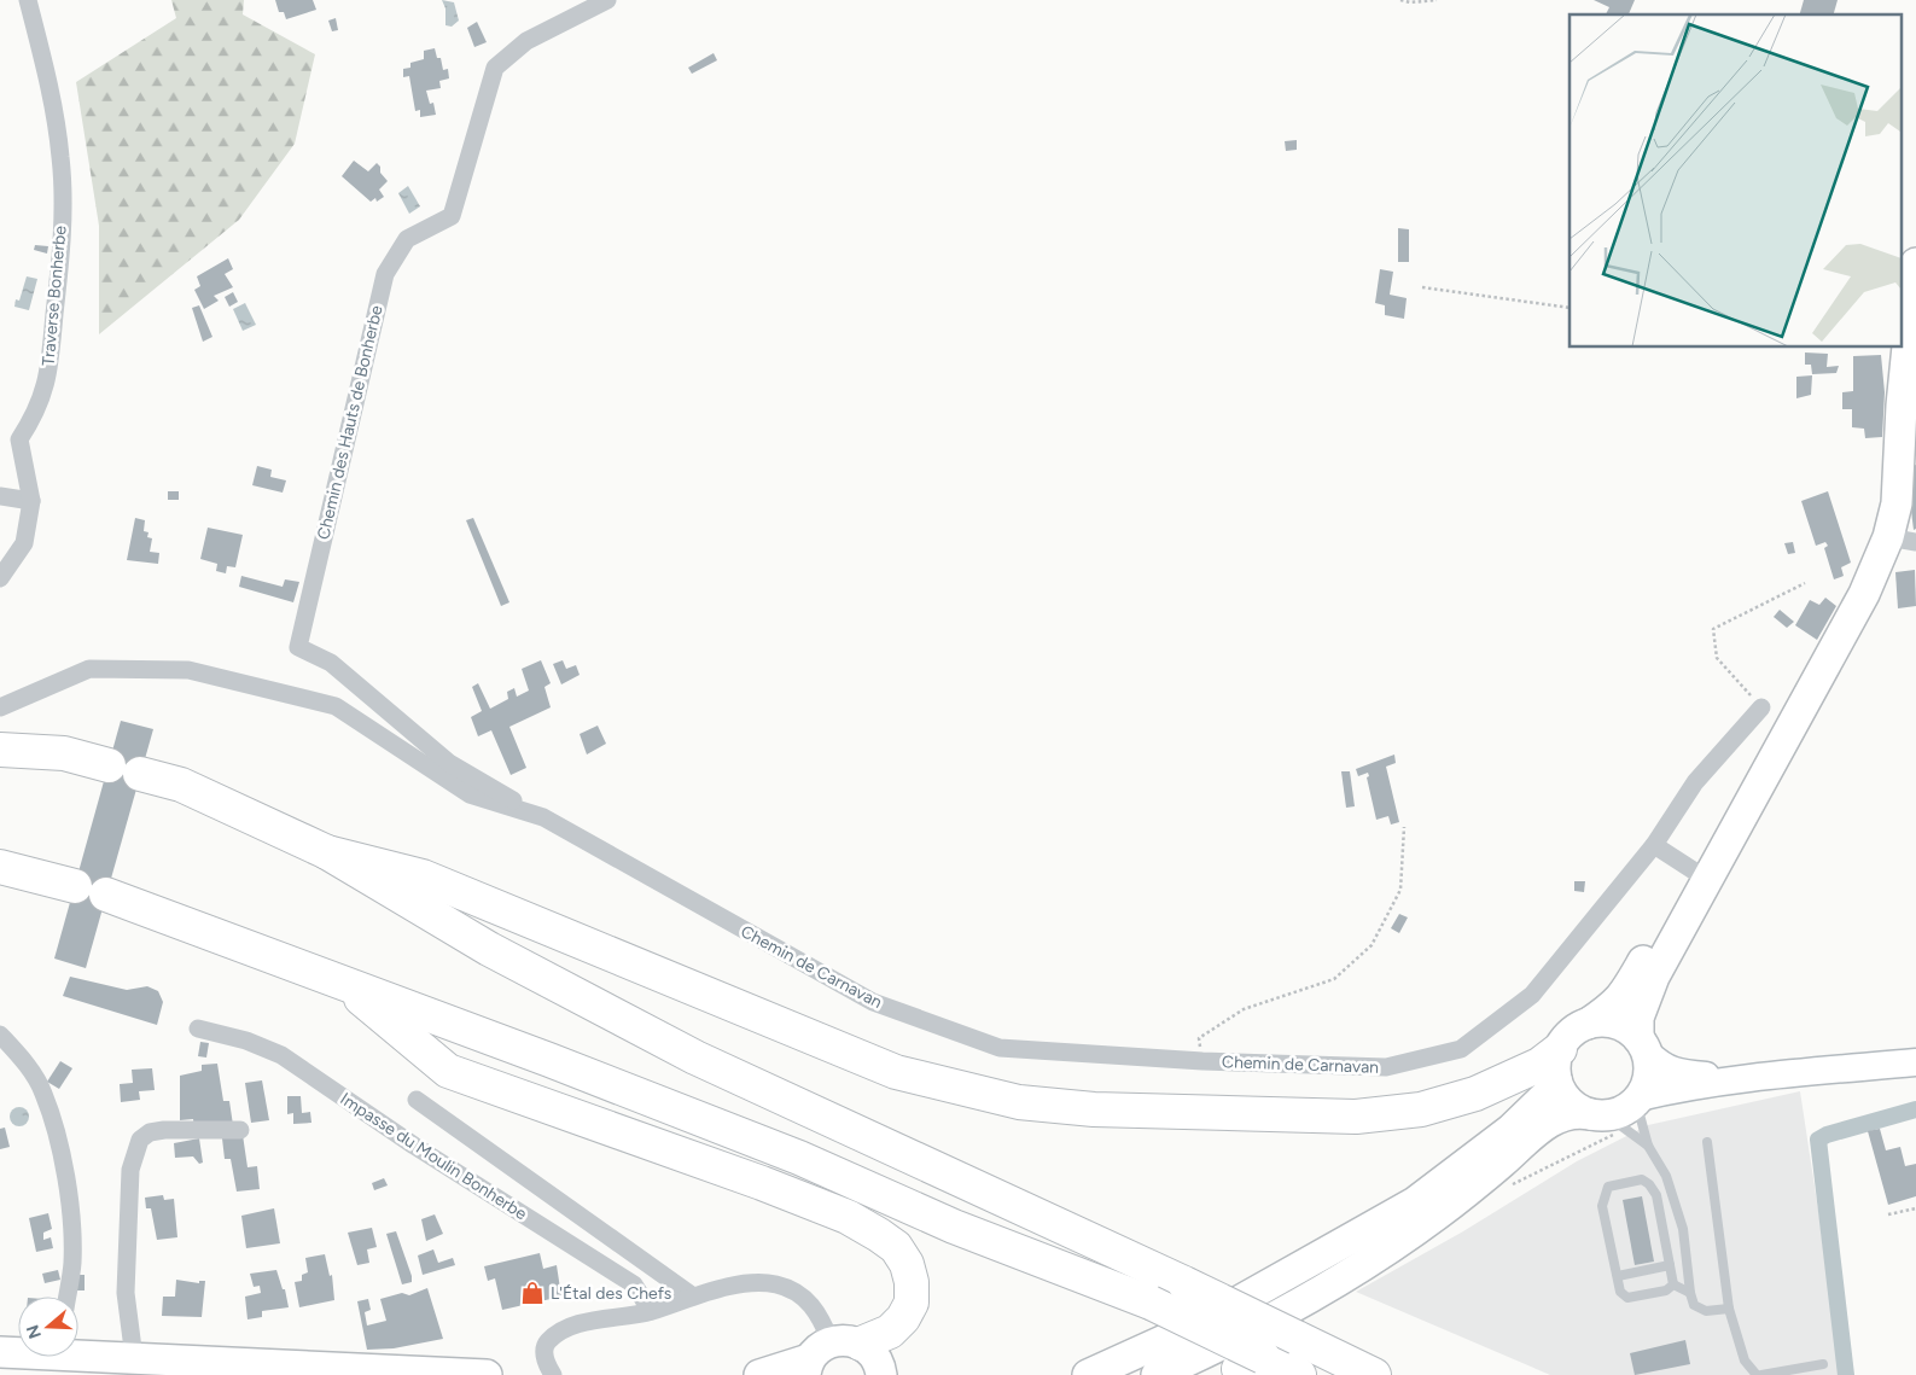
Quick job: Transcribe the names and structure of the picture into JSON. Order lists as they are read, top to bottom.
{
  "streets": {
    "street": [
      "Traverse Bonherbe",
      "Chemin des Hauts de Bonherbe",
      "Chemin de Carnavan",
      "Impasse du Moulin Bonherbe"
    ]
  },
  "crossings": [
    ["Chemin des Hauts de Bonherbe", "Chemin de Carnavan"]
  ],
  "places": {
    "shop": ["L'Étal des Chefs"]
  },
  "north": "left"
}
